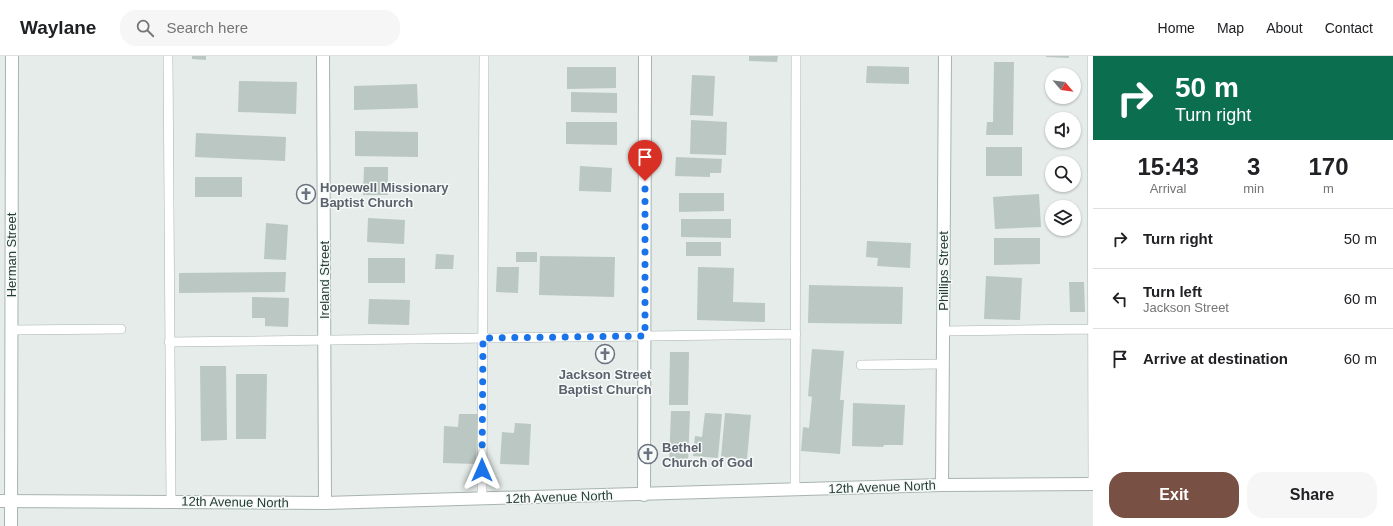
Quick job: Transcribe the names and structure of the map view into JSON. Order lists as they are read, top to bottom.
{
  "streets": {
    "street": [
      "Herman Street",
      "Phillips Street",
      "Ireland Street",
      "12th Avenue North"
    ]
  },
  "crossings": [
    ["Herman Street", "12th Avenue North"],
    ["Phillips Street", "12th Avenue North"],
    ["Ireland Street", "12th Avenue North"]
  ],
  "places": {
    "church": ["Hopewell Missionary Baptist Church", "Jackson Street Baptist Church", "Bethel Church of God"]
  },
  "north": "bottom right",
  "page": {
    "header": "Waylane",
    "search": "Search here",
    "nav": [
      "Home",
      "Map",
      "About",
      "Contact"
    ],
    "turn": ["50 m", "Turn right"],
    "eta": [
      "15:43",
      "Arrival",
      "3",
      "min",
      "170",
      "m"
    ],
    "list": [
      {
        "name": "Turn right",
        "value": "50 m"
      },
      {
        "name": "Turn left",
        "note": "Jackson Street",
        "value": "60 m"
      },
      {
        "name": "Arrive at destination",
        "value": "60 m"
      }
    ],
    "buttons": ["Exit", "Share"]
  }
}
